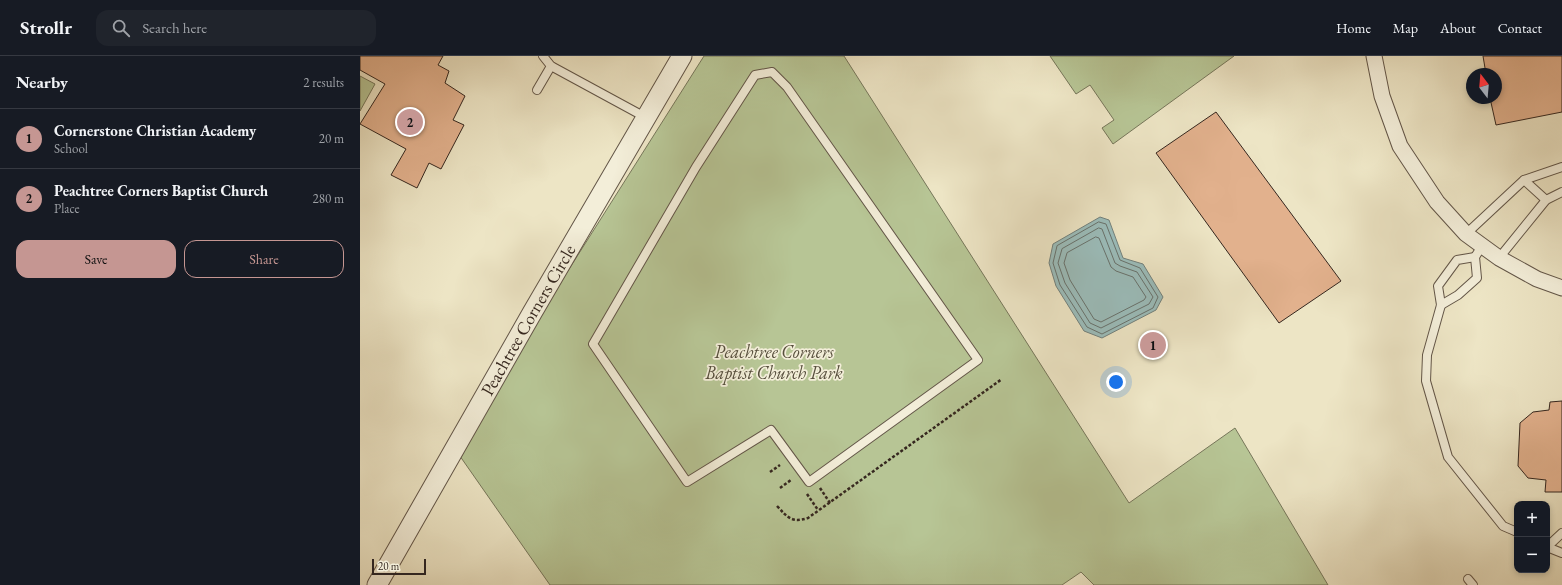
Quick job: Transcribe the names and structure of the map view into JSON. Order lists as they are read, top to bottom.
{
  "streets": {
    "street": ["Peachtree Corners Circle"]
  },
  "parks": ["Peachtree Corners Baptist Church Park"],
  "scale_bar": "20 m",
  "north": "top",
  "page": {
    "header": "Strollr",
    "search": "Search here",
    "nav": [
      "Home",
      "Map",
      "About",
      "Contact"
    ],
    "heading": ["Nearby", "2 results"],
    "pins": ["2", "1"],
    "list": [
      {
        "mark": "1",
        "name": "Cornerstone Christian Academy",
        "note": "School",
        "value": "20 m"
      },
      {
        "mark": "2",
        "name": "Peachtree Corners Baptist Church",
        "note": "Place",
        "value": "280 m"
      }
    ],
    "buttons": ["Save", "Share"],
    "map_buttons": ["+", "−"],
    "scale": "20 m"
  }
}
